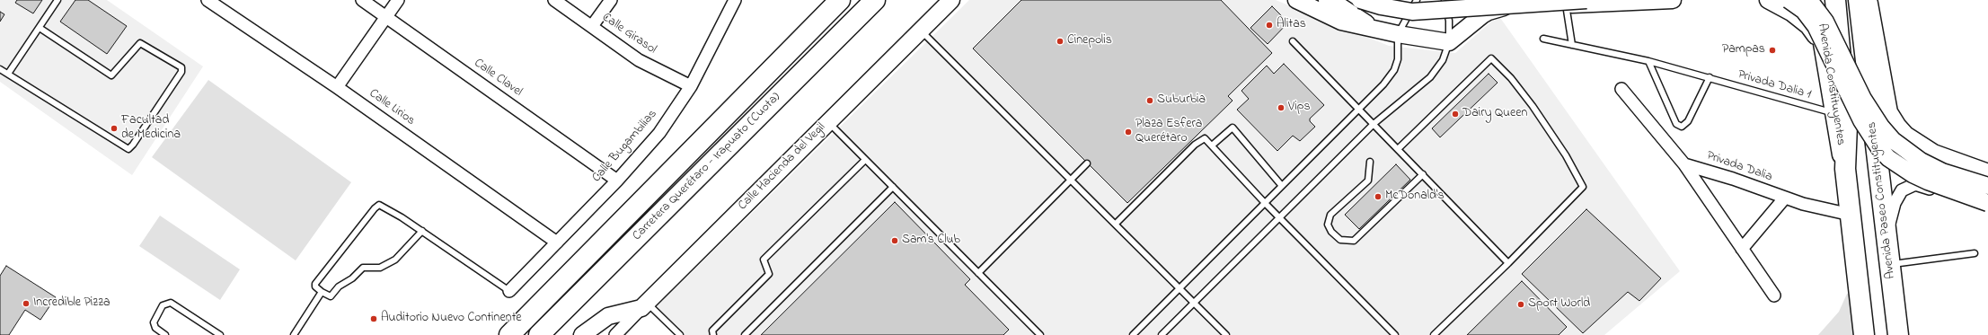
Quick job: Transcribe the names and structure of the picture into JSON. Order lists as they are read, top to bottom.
{
  "streets": {
    "highway": ["Carretera Querétaro - Irapuato (Cuota)", "Avenida Paseo Constituyentes"],
    "main road": ["Avenida Constituyentes"],
    "street": [
      "Calle Girasol",
      "Calle Clavel",
      "Calle Lirios",
      "Calle Bugambilias",
      "Calle Hacienda del Vegil",
      "Privada Dalia"
    ],
    "lane": ["Privada Dalia 1"]
  },
  "crossings": [
    ["Calle Girasol", "Calle Bugambilias"],
    ["Calle Clavel", "Calle Bugambilias"],
    ["Avenida Constituyentes", "Privada Dalia 1"],
    ["Calle Lirios", "Calle Bugambilias"]
  ],
  "places": [
    "Alitas",
    "Cinepolis",
    "Pampas",
    "Suburbia",
    "Vips",
    "Dairy Queen",
    "Facultad de Medicina",
    "Plaza Esfera Querétaro",
    "McDonald's",
    "Sam's Club",
    "Incredible Pizza",
    "Sport World",
    "Auditorio Nuevo Continente"
  ]
}
